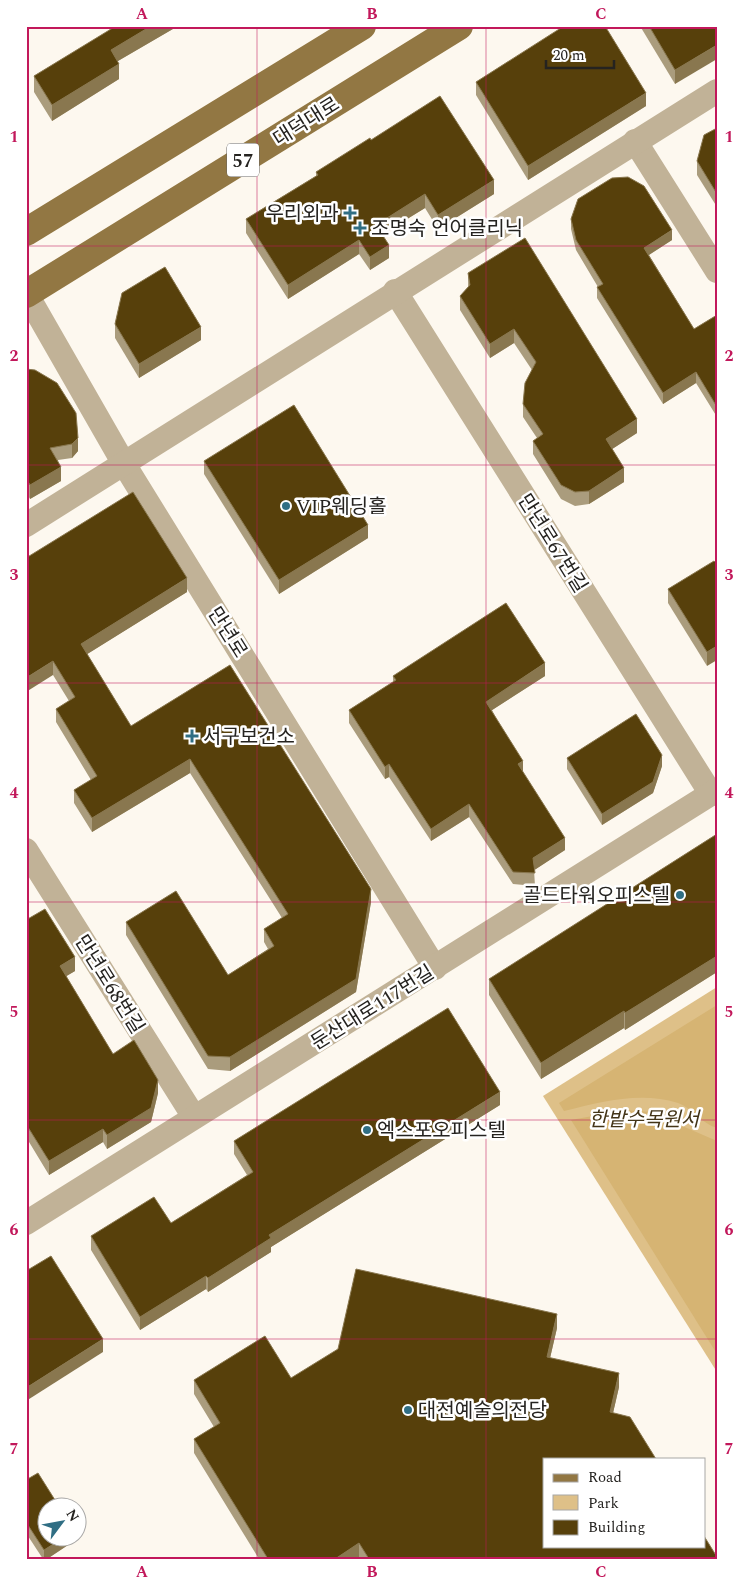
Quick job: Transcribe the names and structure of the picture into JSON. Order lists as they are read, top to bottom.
{
  "streets": {
    "main road": ["대덕대로", "57"],
    "street": [
      "만년로67번길",
      "만년로",
      "만년로68번길",
      "둔산대로117번길"
    ]
  },
  "crossings": [
    ["대덕대로", "만년로"],
    ["만년로67번길", "둔산대로117번길"],
    ["만년로", "둔산대로117번길"],
    ["만년로68번길", "둔산대로117번길"]
  ],
  "parks": ["한밭수목원서"],
  "places": {
    "health": ["우리외과", "조명숙 언어클리닉", "서구보건소"],
    "other": [
      "VIP웨딩홀",
      "골드타워오피스텔",
      "엑스포오피스텔",
      "대전예술의전당"
    ]
  },
  "legend": ["Road", "Park", "Building"],
  "scale_bar": "20 m",
  "north": "top right",
  "grid": {
    "columns": ["A", "B", "C"],
    "rows": [
      "1",
      "2",
      "3",
      "4",
      "5",
      "6",
      "7"
    ]
  }
}
